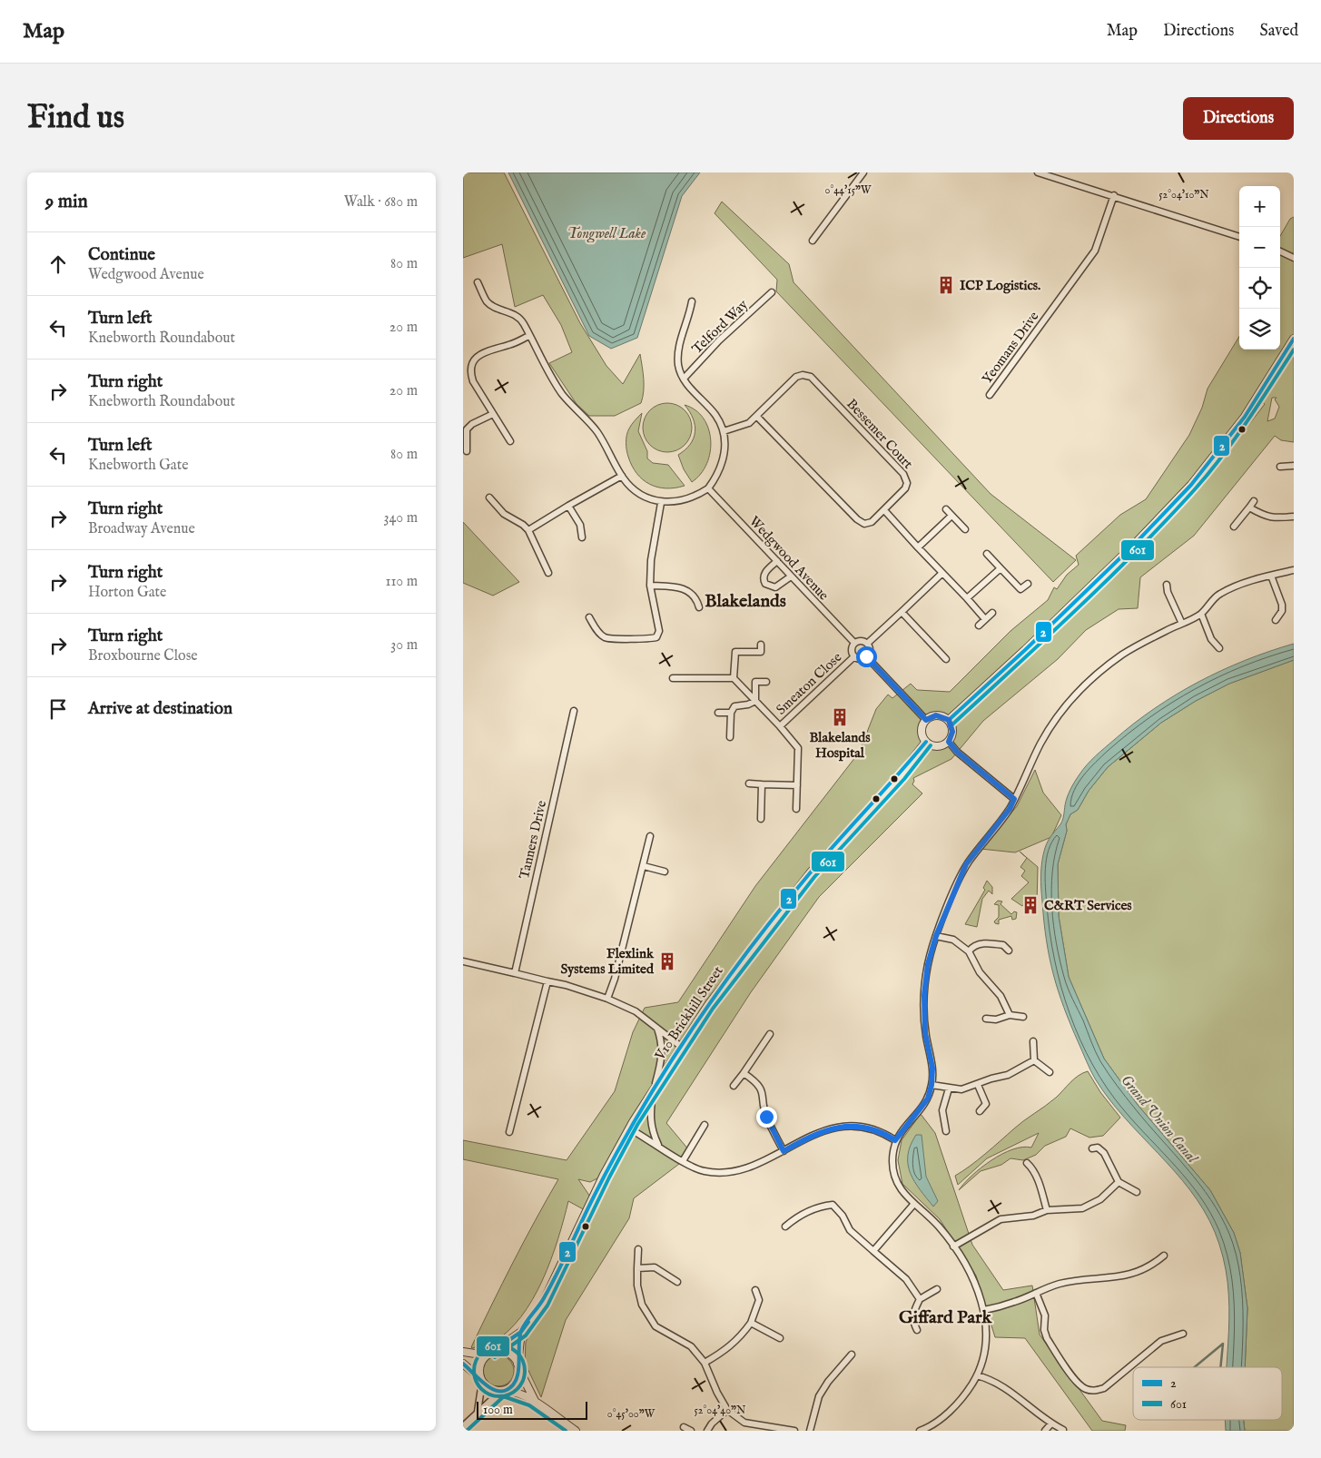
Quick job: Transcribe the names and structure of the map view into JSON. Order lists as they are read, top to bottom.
{
  "streets": {
    "street": [
      "Telford Way",
      "Yeomans Drive",
      "Bessemer Court",
      "Wedgwood Avenue",
      "Smeaton Close",
      "Tanners Drive",
      "V10 Brickhill Street"
    ]
  },
  "crossings": [
    ["Wedgwood Avenue", "Smeaton Close"]
  ],
  "districts": ["Blakelands", "Giffard Park"],
  "water": ["Tongwell Lake", "Grand Union Canal"],
  "places": {
    "building": [
      "ICP Logistics.",
      "Blakelands Hospital",
      "C&RT Services",
      "Flexlink Systems Limited"
    ]
  },
  "lines": ["transit line 2", "transit line 601"],
  "legend": ["2", "601"],
  "scale_bar": "100 m",
  "page": {
    "header": "Map",
    "nav": ["Map", "Directions", "Saved"],
    "buttons": "Directions",
    "title": "Find us",
    "heading": ["9 min", "Walk · 680 m"],
    "map_buttons": ["+", "−"],
    "list": [
      ["Continue", "Wedgwood Avenue", "80 m"],
      ["Turn left", "Knebworth Roundabout", "20 m"],
      ["Turn right", "Knebworth Roundabout", "20 m"],
      ["Turn left", "Knebworth Gate", "80 m"],
      ["Turn right", "Broadway Avenue", "340 m"],
      ["Turn right", "Horton Gate", "110 m"],
      ["Turn right", "Broxbourne Close", "30 m"],
      "Arrive at destination"
    ],
    "scale": "100 m"
  },
  "coordinates": [
    "0°44'15\"W",
    "52°04'10\"N",
    "52°04'40\"N",
    "0°45'00\"W"
  ]
}
